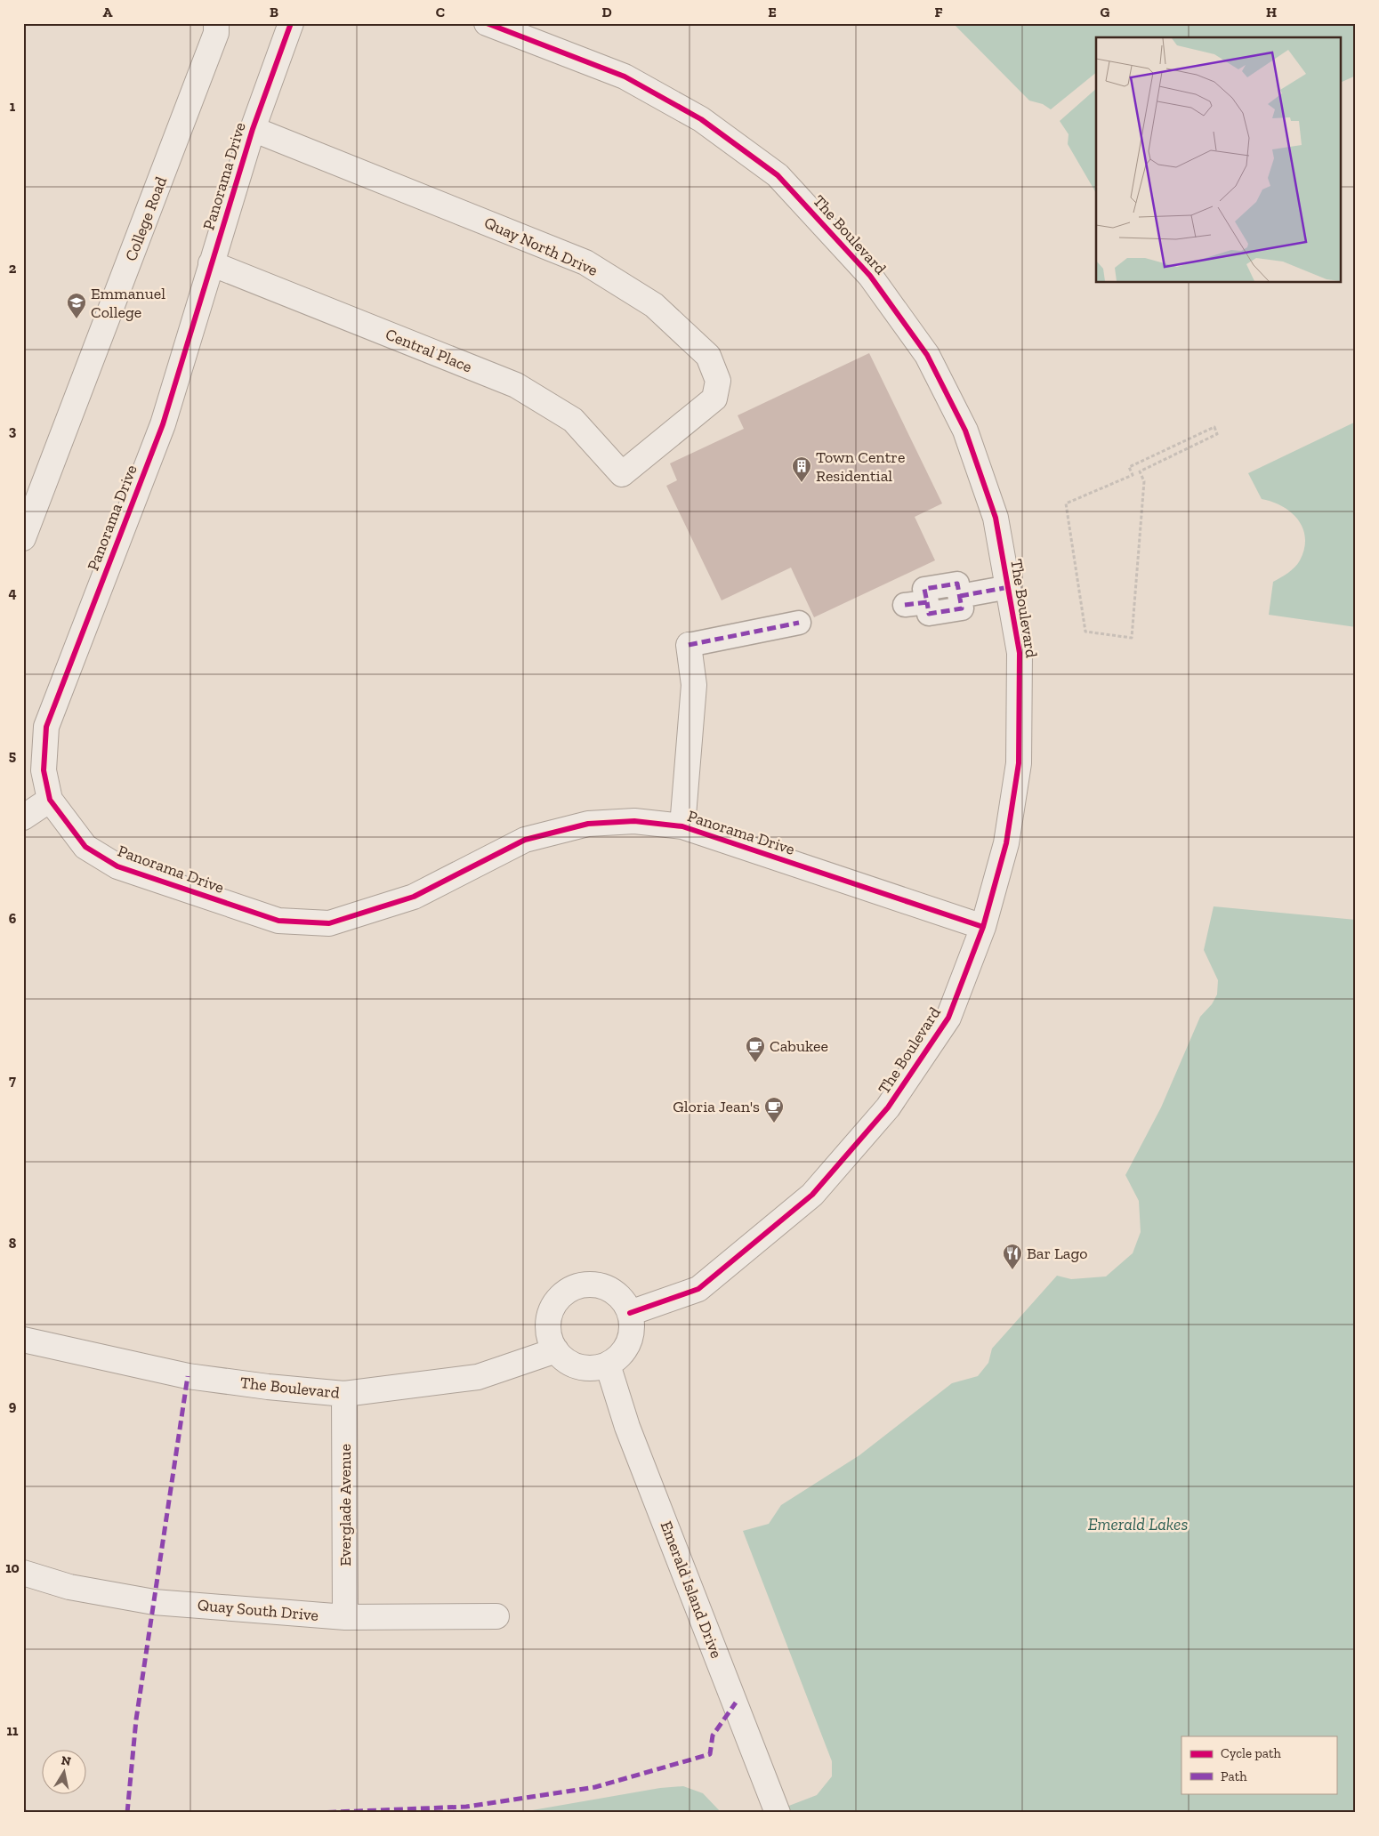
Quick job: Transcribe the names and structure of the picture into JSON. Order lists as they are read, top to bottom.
{
  "streets": {
    "street": [
      "Panorama Drive",
      "College Road",
      "The Boulevard",
      "Quay North Drive",
      "Central Place",
      "Everglade Avenue",
      "Emerald Island Drive",
      "Quay South Drive"
    ]
  },
  "crossings": [
    ["Panorama Drive", "The Boulevard"],
    ["Panorama Drive", "Quay North Drive"],
    ["Panorama Drive", "Central Place"],
    ["The Boulevard", "Everglade Avenue"],
    ["The Boulevard", "Emerald Island Drive"],
    ["Quay North Drive", "Central Place"],
    ["Everglade Avenue", "Quay South Drive"]
  ],
  "water": ["Emerald Lakes"],
  "places": {
    "school or university": ["Emmanuel College"],
    "building": ["Town Centre Residential"],
    "cafe": ["Cabukee", "Gloria Jean's"],
    "restaurant": ["Bar Lago"]
  },
  "legend": ["Cycle path", "Path"],
  "north": "top",
  "grid": {
    "columns": [
      "A",
      "B",
      "C",
      "D",
      "E",
      "F",
      "G",
      "H"
    ],
    "rows": [
      "1",
      "2",
      "3",
      "4",
      "5",
      "6",
      "7",
      "8",
      "9",
      "10",
      "11"
    ]
  }
}
